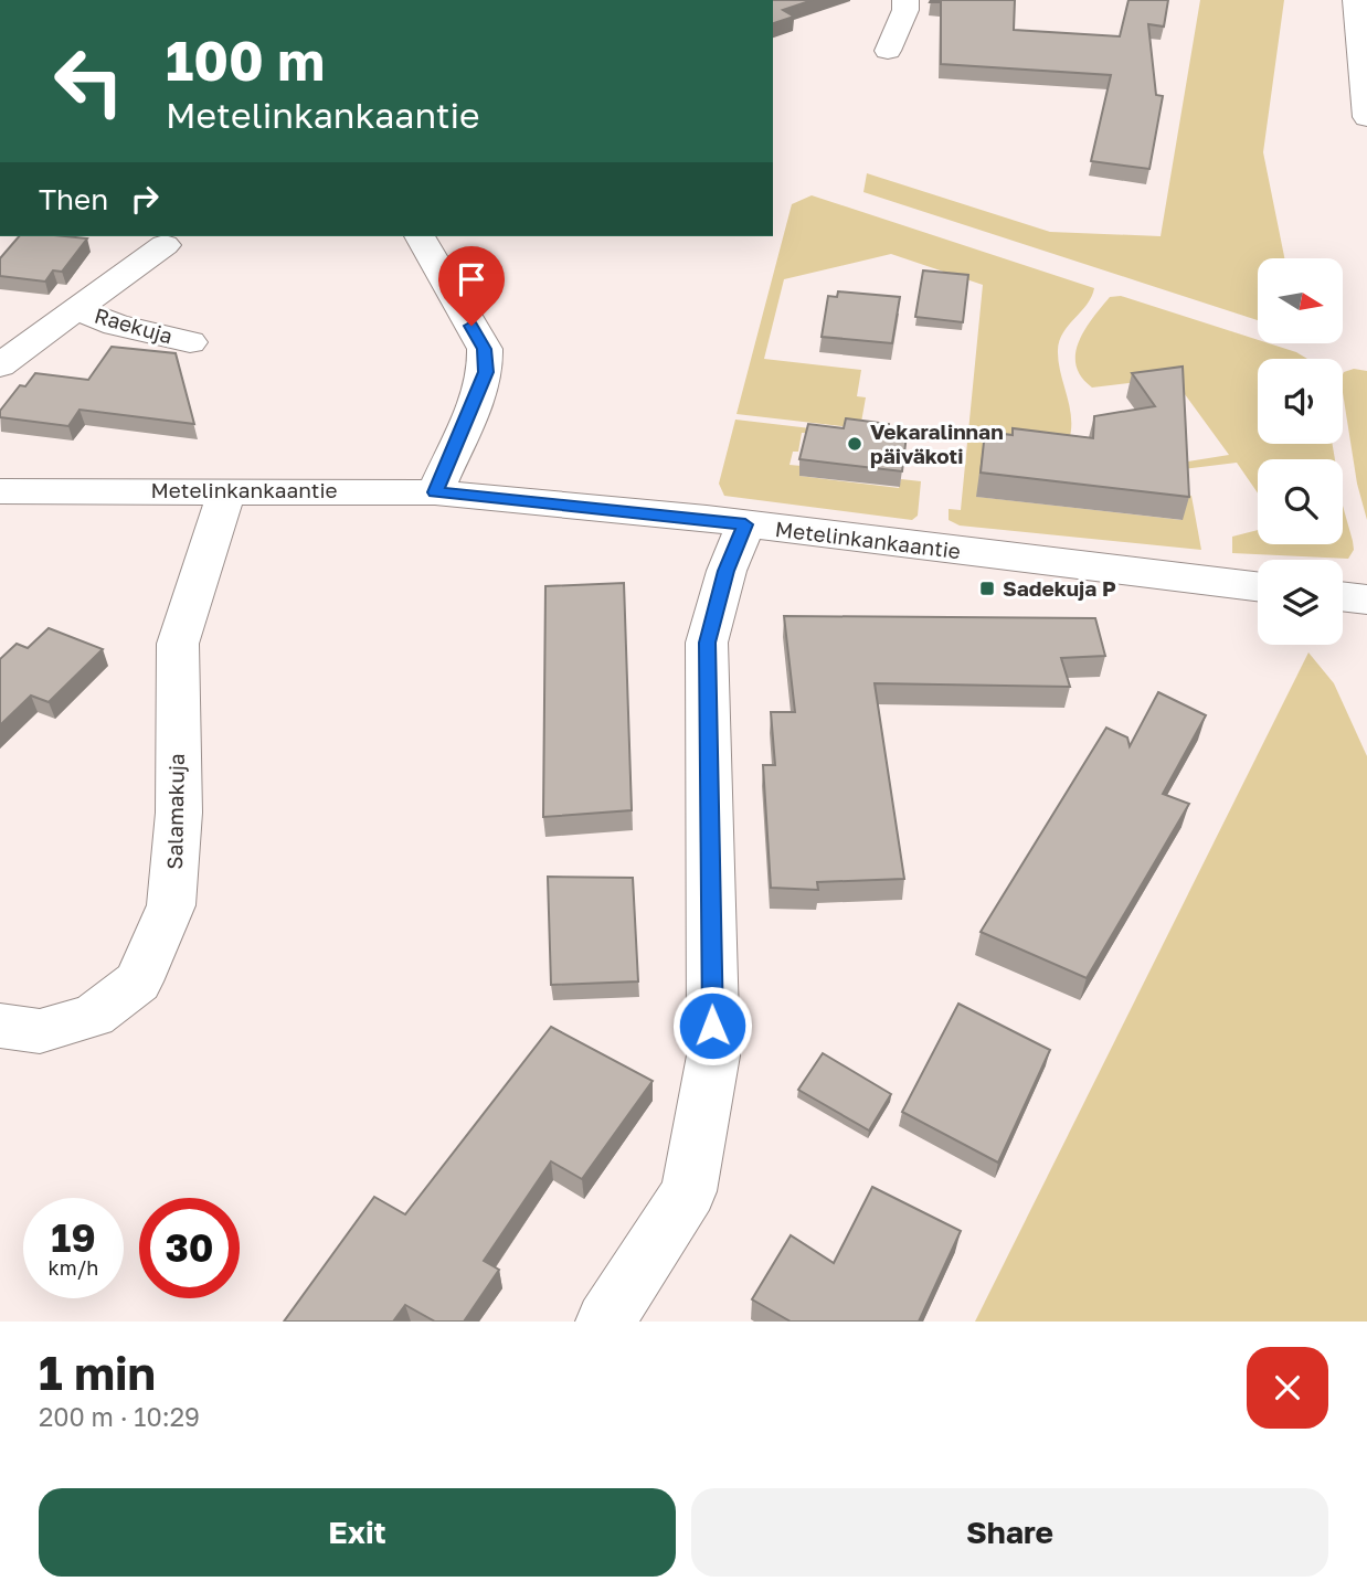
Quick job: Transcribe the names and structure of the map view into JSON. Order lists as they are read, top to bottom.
{
  "streets": {
    "street": ["Raekuja", "Metelinkankaantie", "Salamakuja"]
  },
  "crossings": [
    ["Metelinkankaantie", "Salamakuja"]
  ],
  "places": {
    "other": ["Vekaralinnan päiväkoti"],
    "transit": ["Sadekuja P"]
  },
  "north": "right",
  "page": {
    "turn": ["100 m", "Metelinkankaantie"],
    "then": "Then",
    "speed": "19 km/h",
    "limit": "30",
    "heading": ["1 min", "200 m · 10:29"],
    "buttons": ["Exit", "Share"]
  }
}
